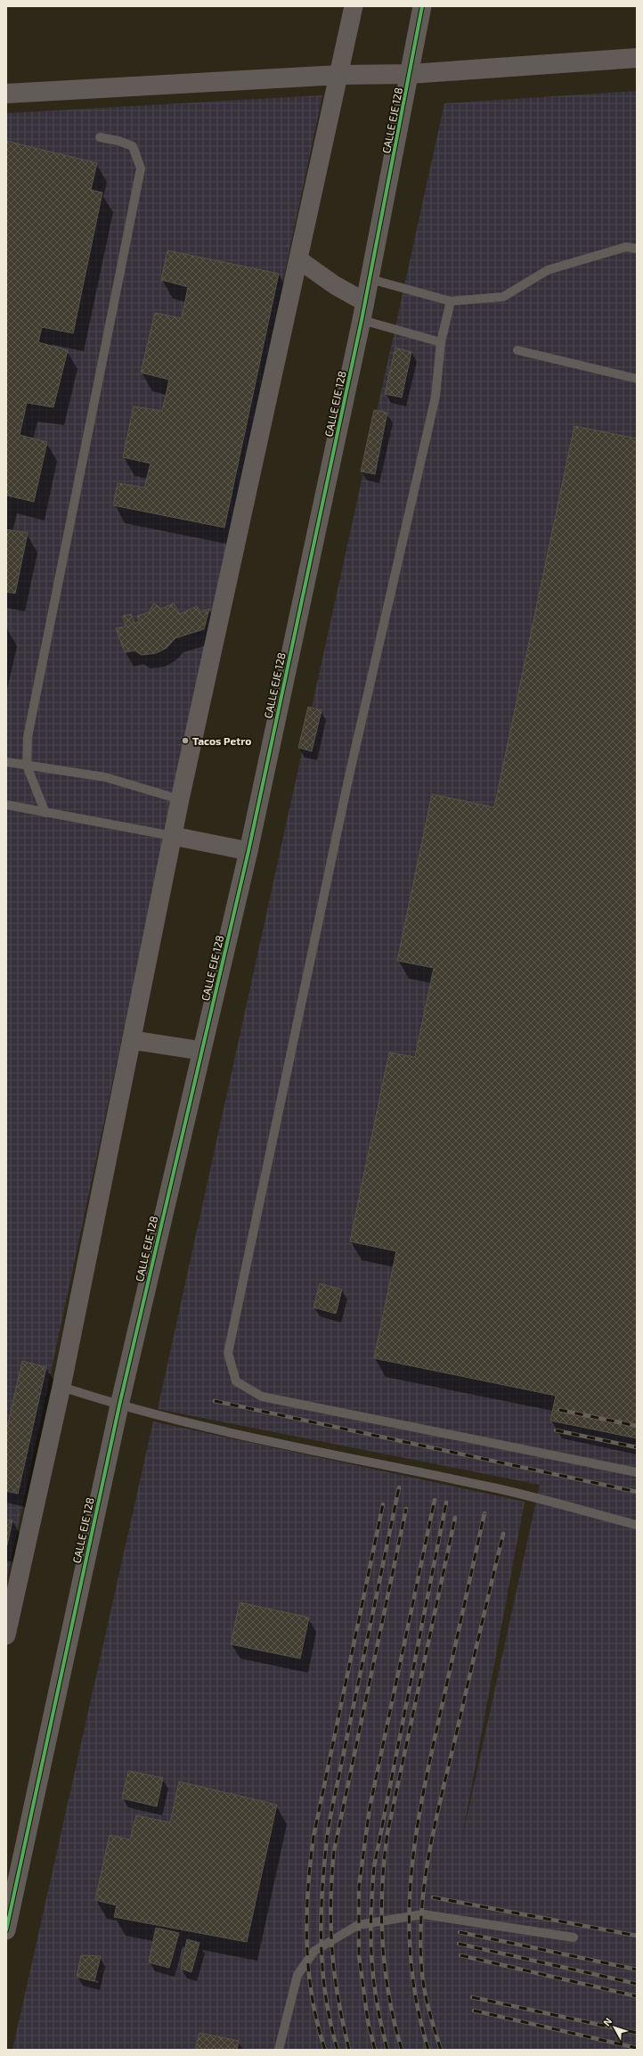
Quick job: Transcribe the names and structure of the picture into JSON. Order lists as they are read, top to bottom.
{
  "streets": {
    "street": ["CALLE EJE 128"]
  },
  "places": ["Tacos Petro"],
  "north": "top left"
}
